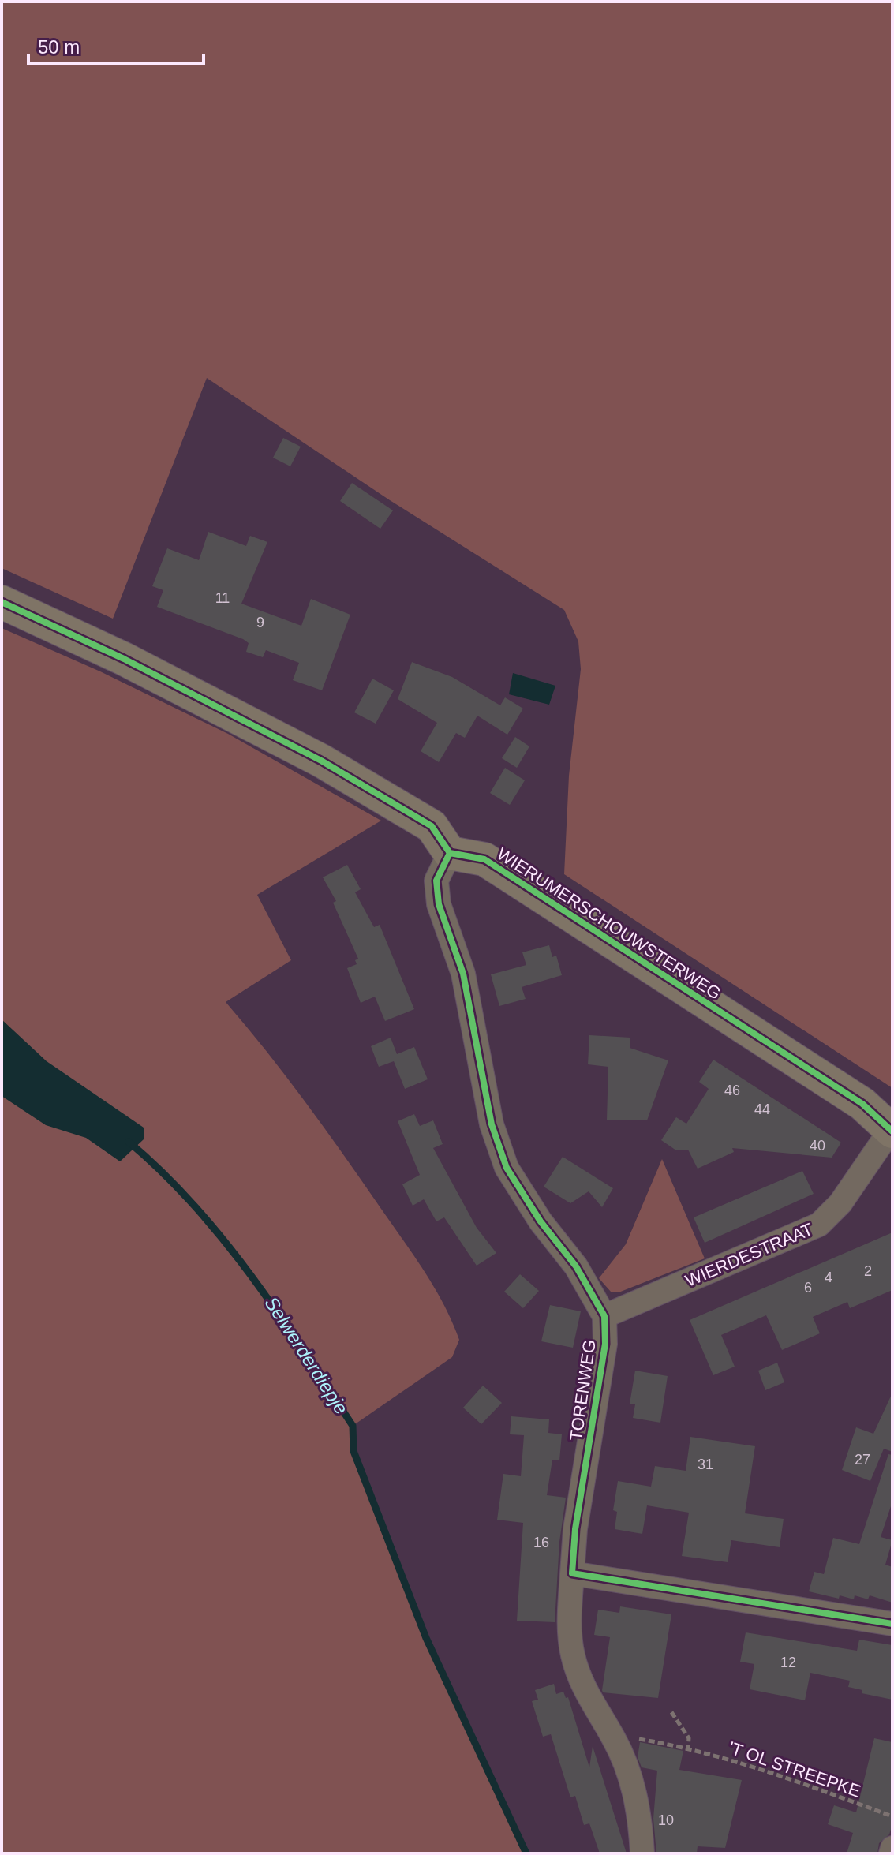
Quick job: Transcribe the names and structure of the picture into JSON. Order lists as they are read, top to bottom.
{
  "streets": {
    "street": ["WIERUMERSCHOUWSTERWEG", "WIERDESTRAAT", "TORENWEG"],
    "path": ["'T OL STREEPKE"]
  },
  "crossings": [
    ["WIERUMERSCHOUWSTERWEG", "WIERDESTRAAT"],
    ["WIERUMERSCHOUWSTERWEG", "TORENWEG"],
    ["WIERDESTRAAT", "TORENWEG"],
    ["TORENWEG", "'T OL STREEPKE"]
  ],
  "water": ["Selwerderdiepje"],
  "house_numbers": [
    "11",
    "9",
    "46",
    "44",
    "40",
    "2",
    "4",
    "6",
    "27",
    "31",
    "16",
    "12",
    "10"
  ],
  "scale_bar": "50 m"
}
